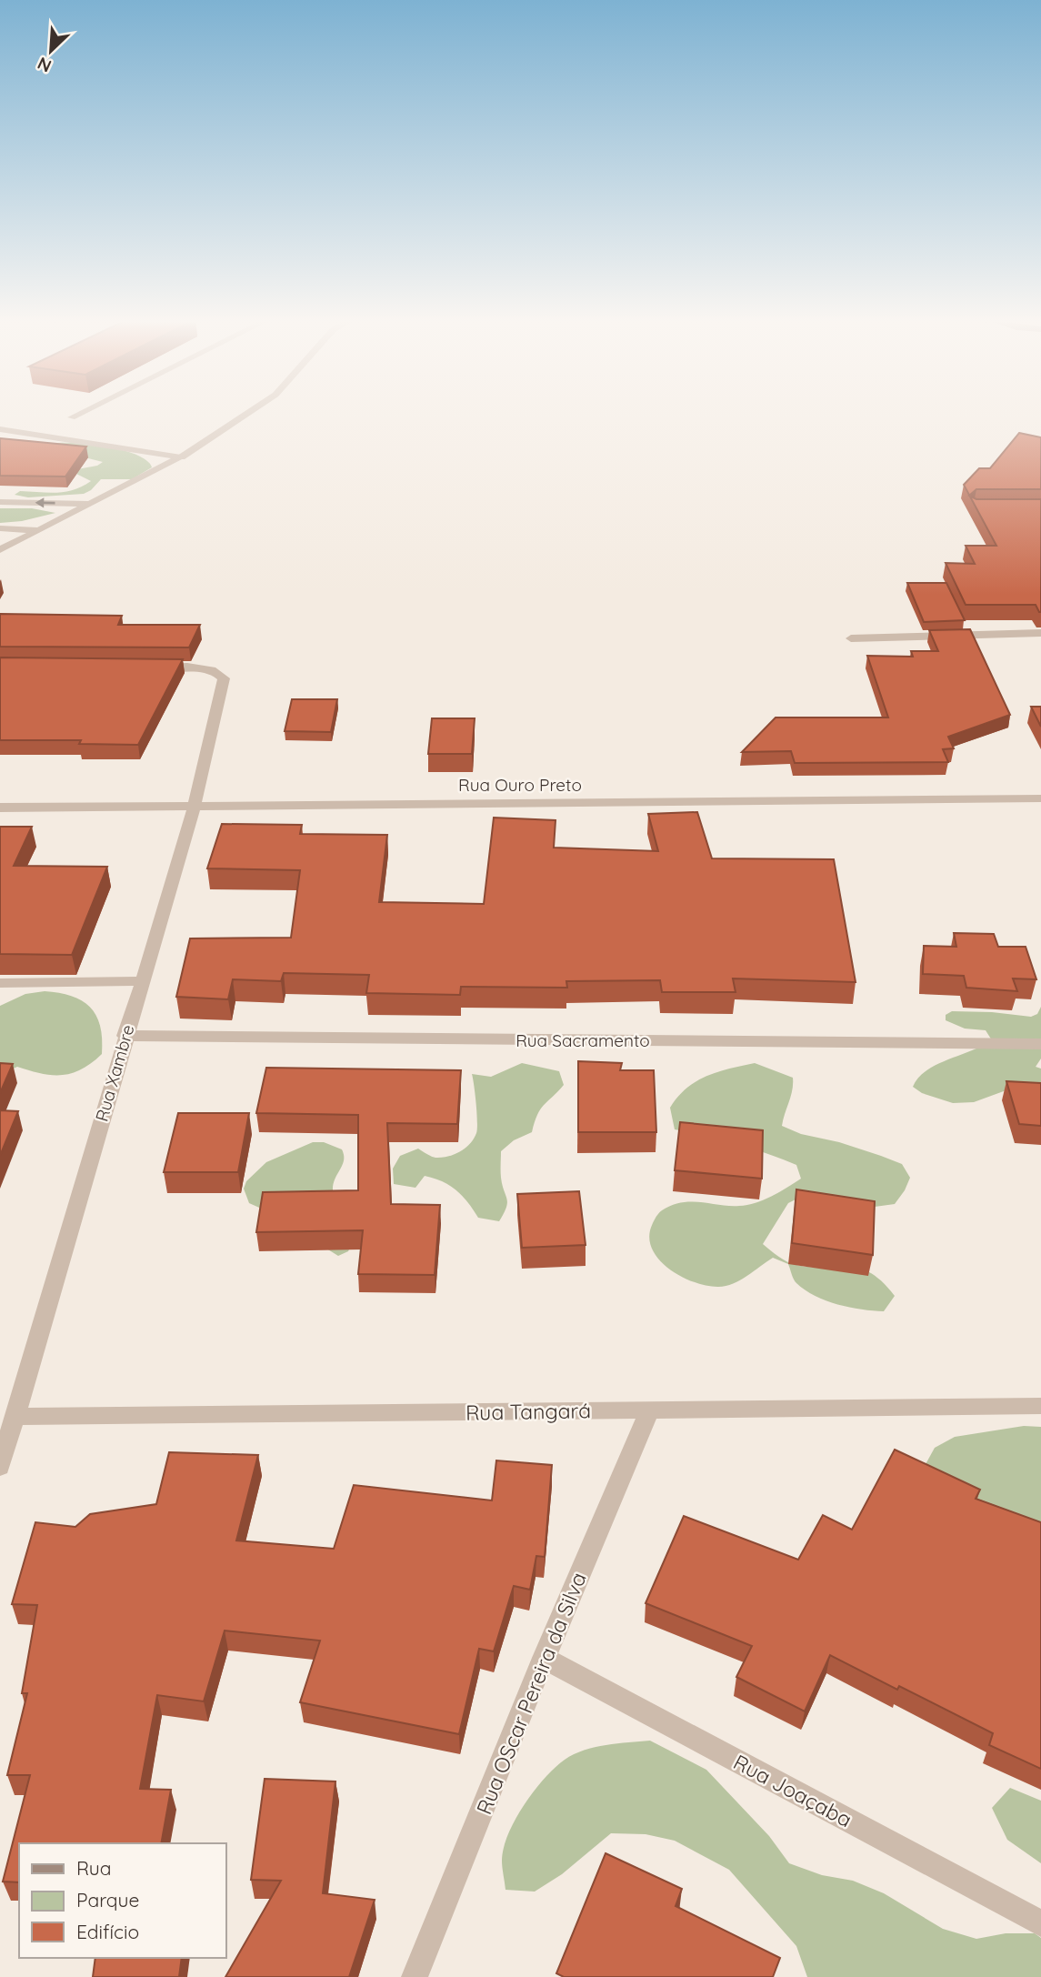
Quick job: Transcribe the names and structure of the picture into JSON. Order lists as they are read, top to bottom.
{
  "streets": {
    "street": [
      "Rua Ouro Preto",
      "Rua Sacramento",
      "Rua Xambre",
      "Rua Tangará",
      "Rua OScar Pereira da Silva",
      "Rua Joaçaba"
    ]
  },
  "crossings": [
    ["Rua Ouro Preto", "Rua Xambre"],
    ["Rua Sacramento", "Rua Xambre"],
    ["Rua Xambre", "Rua Tangará"],
    ["Rua Tangará", "Rua OScar Pereira da Silva"],
    ["Rua OScar Pereira da Silva", "Rua Joaçaba"]
  ],
  "legend": ["Rua", "Parque", "Edifício"],
  "north": "bottom left"
}
